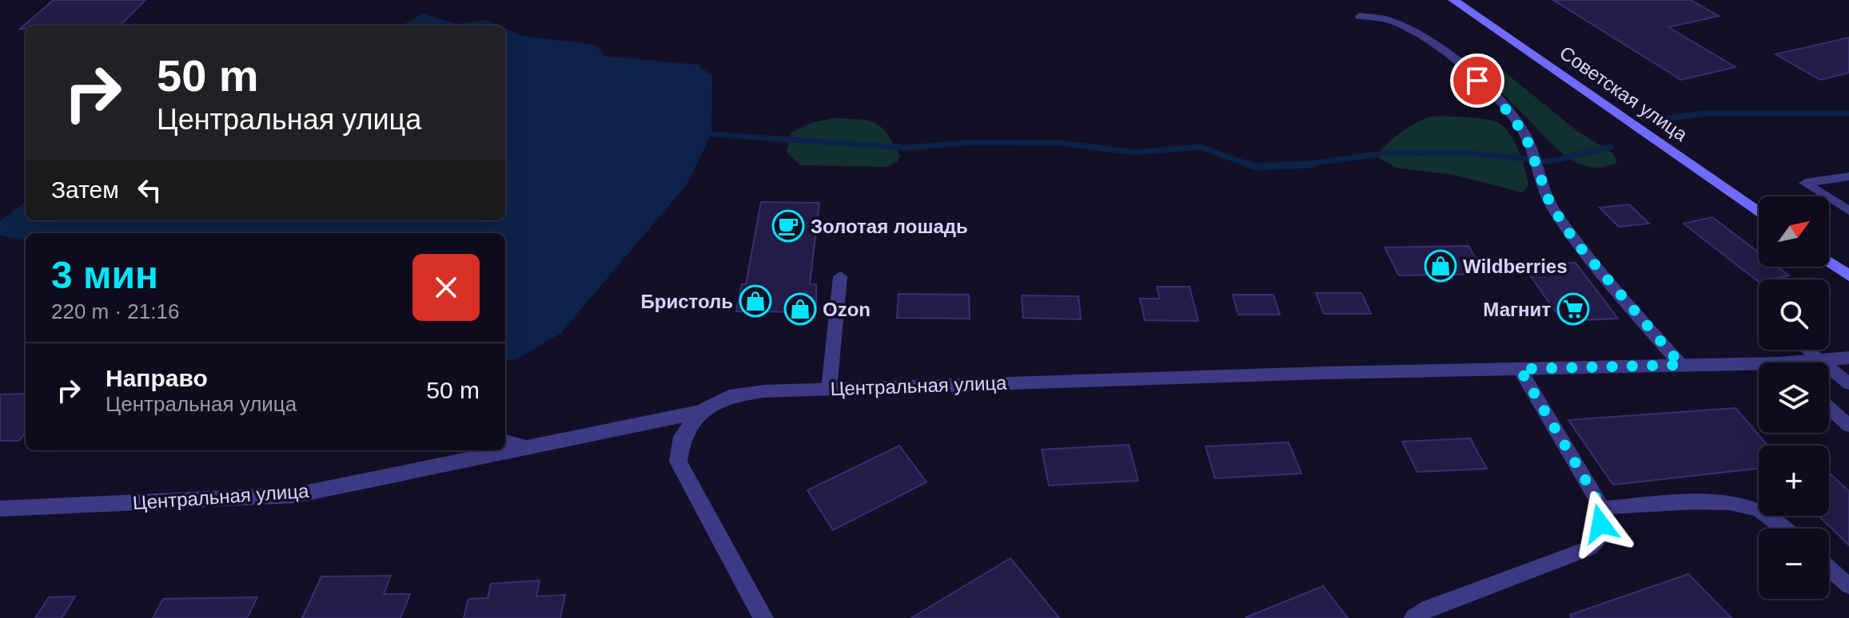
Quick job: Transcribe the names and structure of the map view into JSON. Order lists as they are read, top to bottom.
{
  "streets": {
    "main road": ["Советская улица"],
    "street": ["Центральная улица"]
  },
  "places": {
    "cafe": ["Золотая лошадь"],
    "shop": ["Wildberries", "Бристоль", "Ozon"],
    "supermarket": ["Магнит"]
  },
  "north": "top right",
  "page": {
    "turn": ["50 m", "Центральная улица"],
    "then": "Затем",
    "map_buttons": ["+", "−"],
    "heading": ["3 мин", "220 m · 21:16"],
    "list": [
      {
        "name": "Направо",
        "note": "Центральная улица",
        "value": "50 m"
      }
    ]
  }
}
